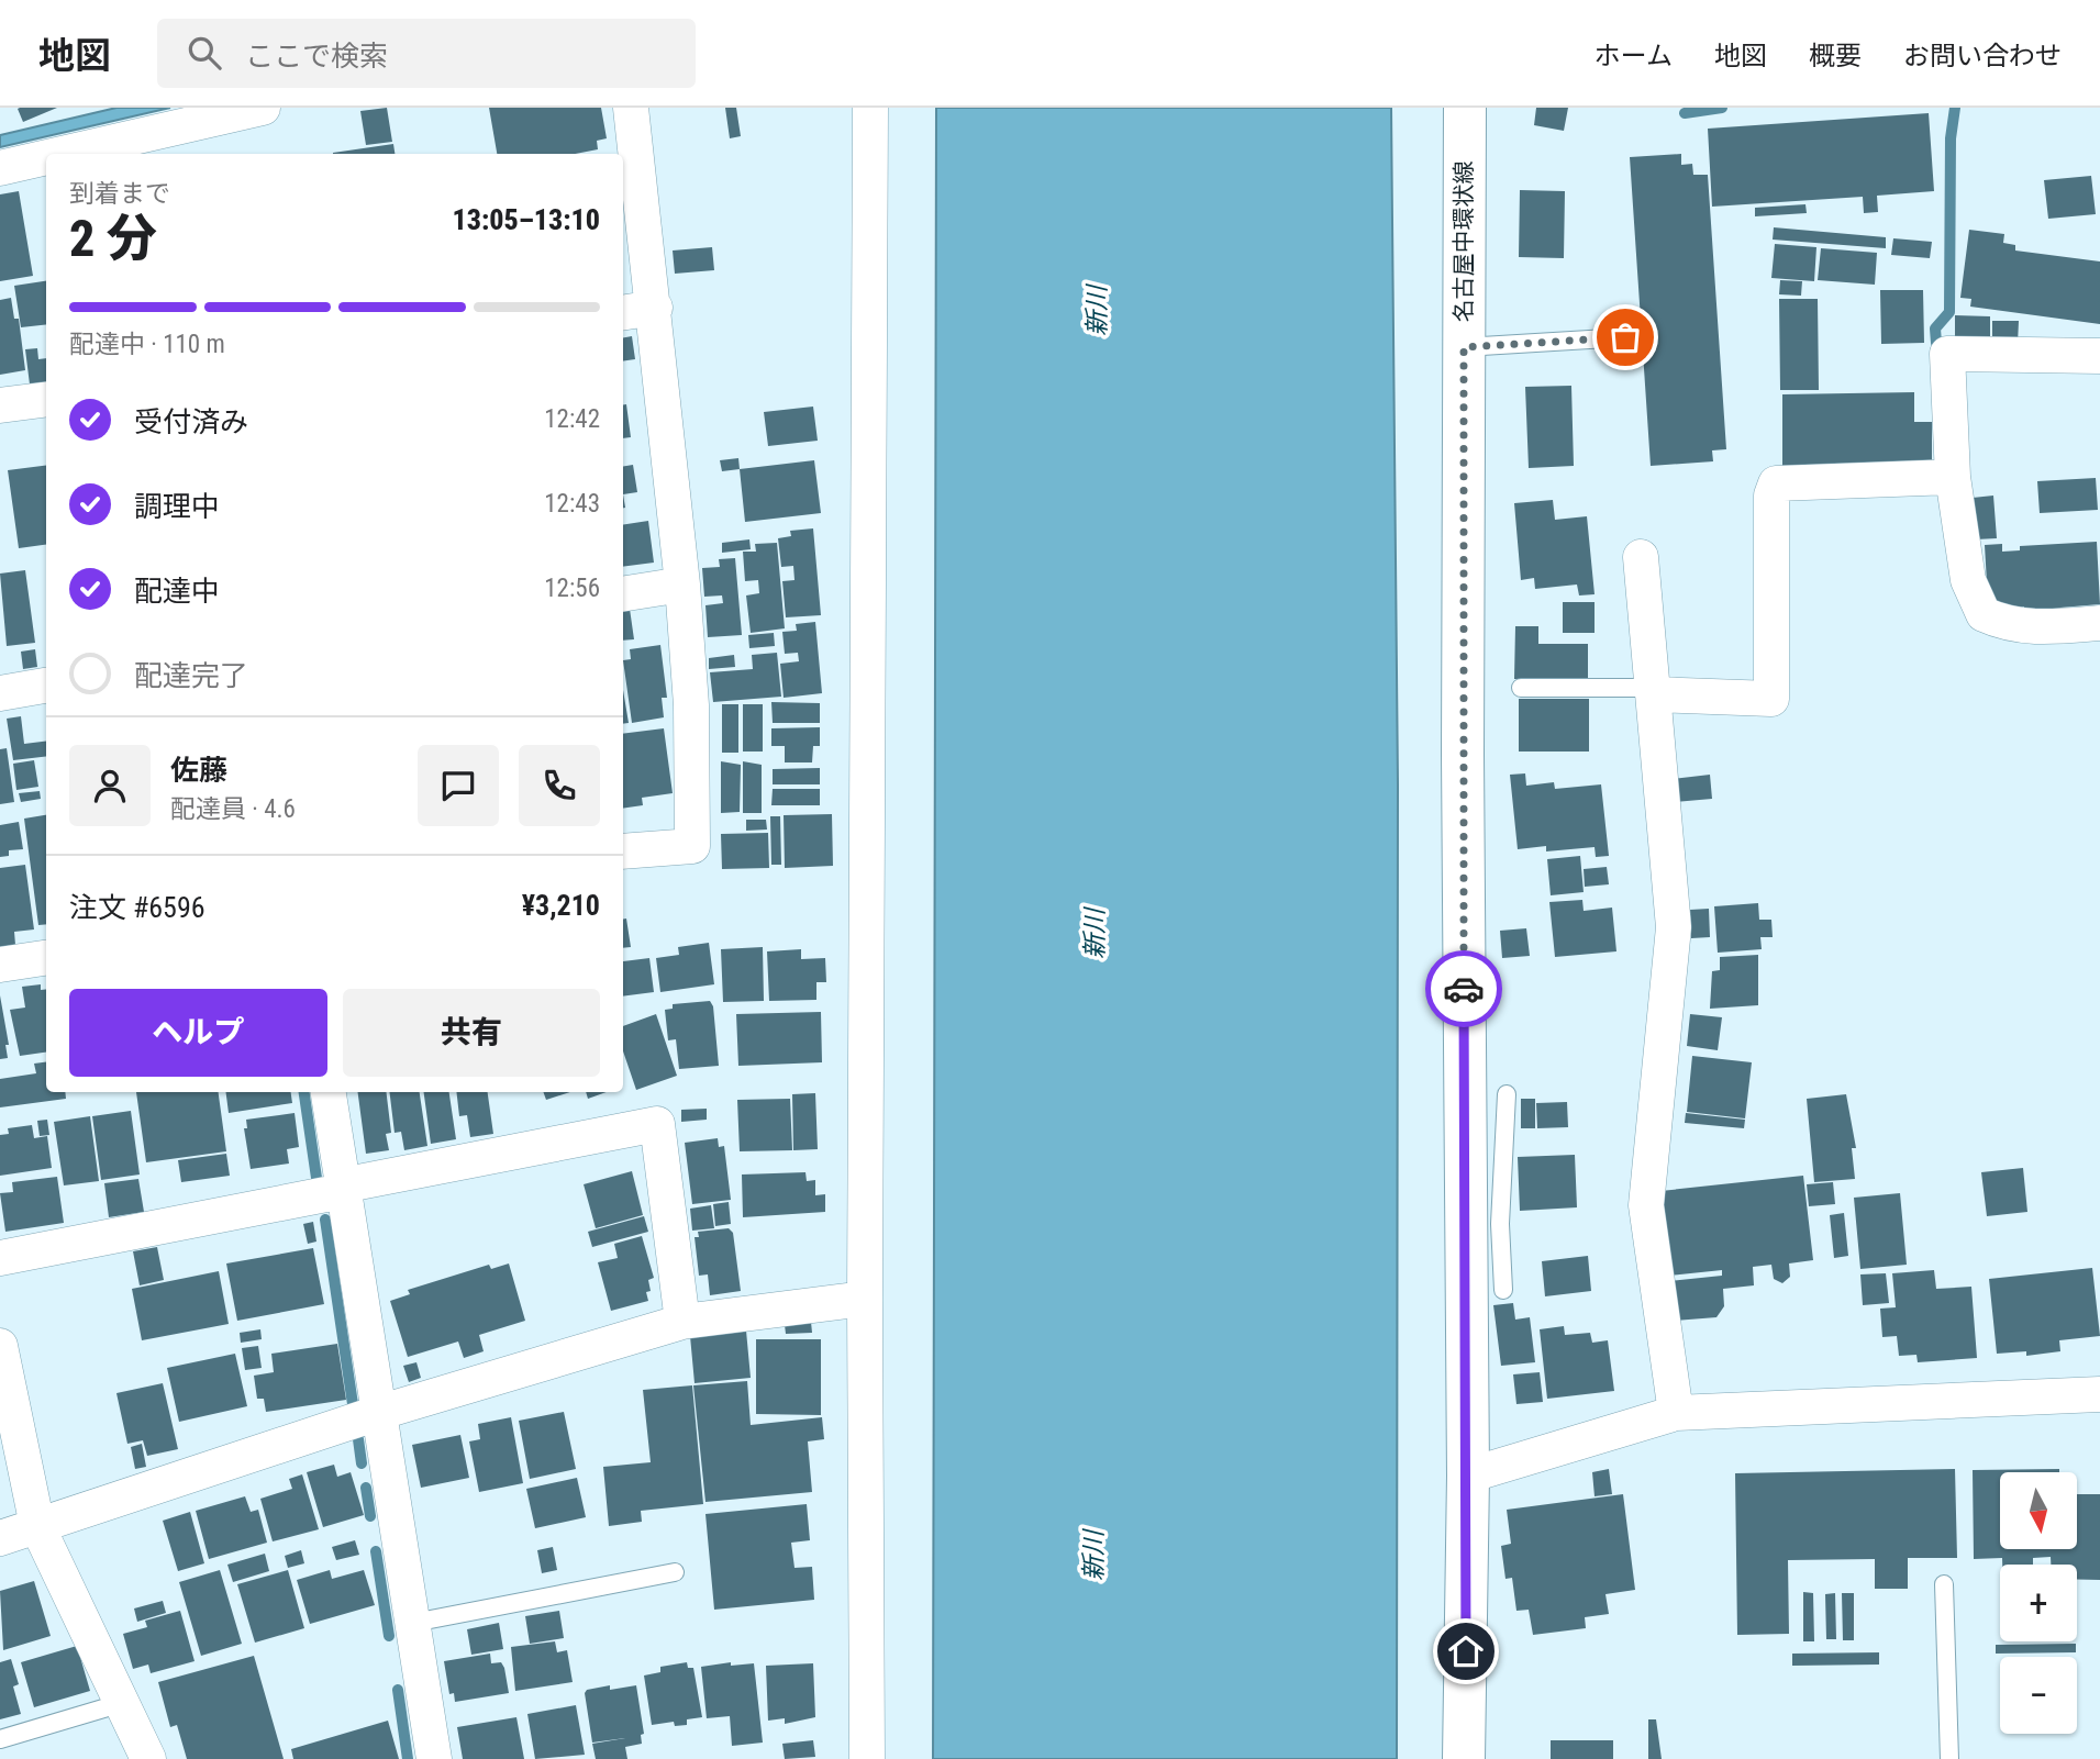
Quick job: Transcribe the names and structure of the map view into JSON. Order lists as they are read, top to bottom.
{
  "streets": {
    "main road": ["名古屋中環状線"]
  },
  "water": ["新川"],
  "north": "bottom",
  "page": {
    "header": "地図",
    "search": "ここで検索",
    "nav": [
      "ホーム",
      "地図",
      "概要",
      "お問い合わせ"
    ],
    "heading": ["2 分", "到着まで", "13:05–13:10"],
    "panel": [
      "佐藤",
      "配達員 · 4.6",
      "注文 #6596",
      "¥3,210"
    ],
    "bar": "配達中 · 110 m",
    "list": [
      ["受付済み", "12:42"],
      ["調理中", "12:43"],
      ["配達中", "12:56"],
      "配達完了"
    ],
    "buttons": ["ヘルプ", "共有"],
    "map_buttons": ["+", "−"]
  }
}
